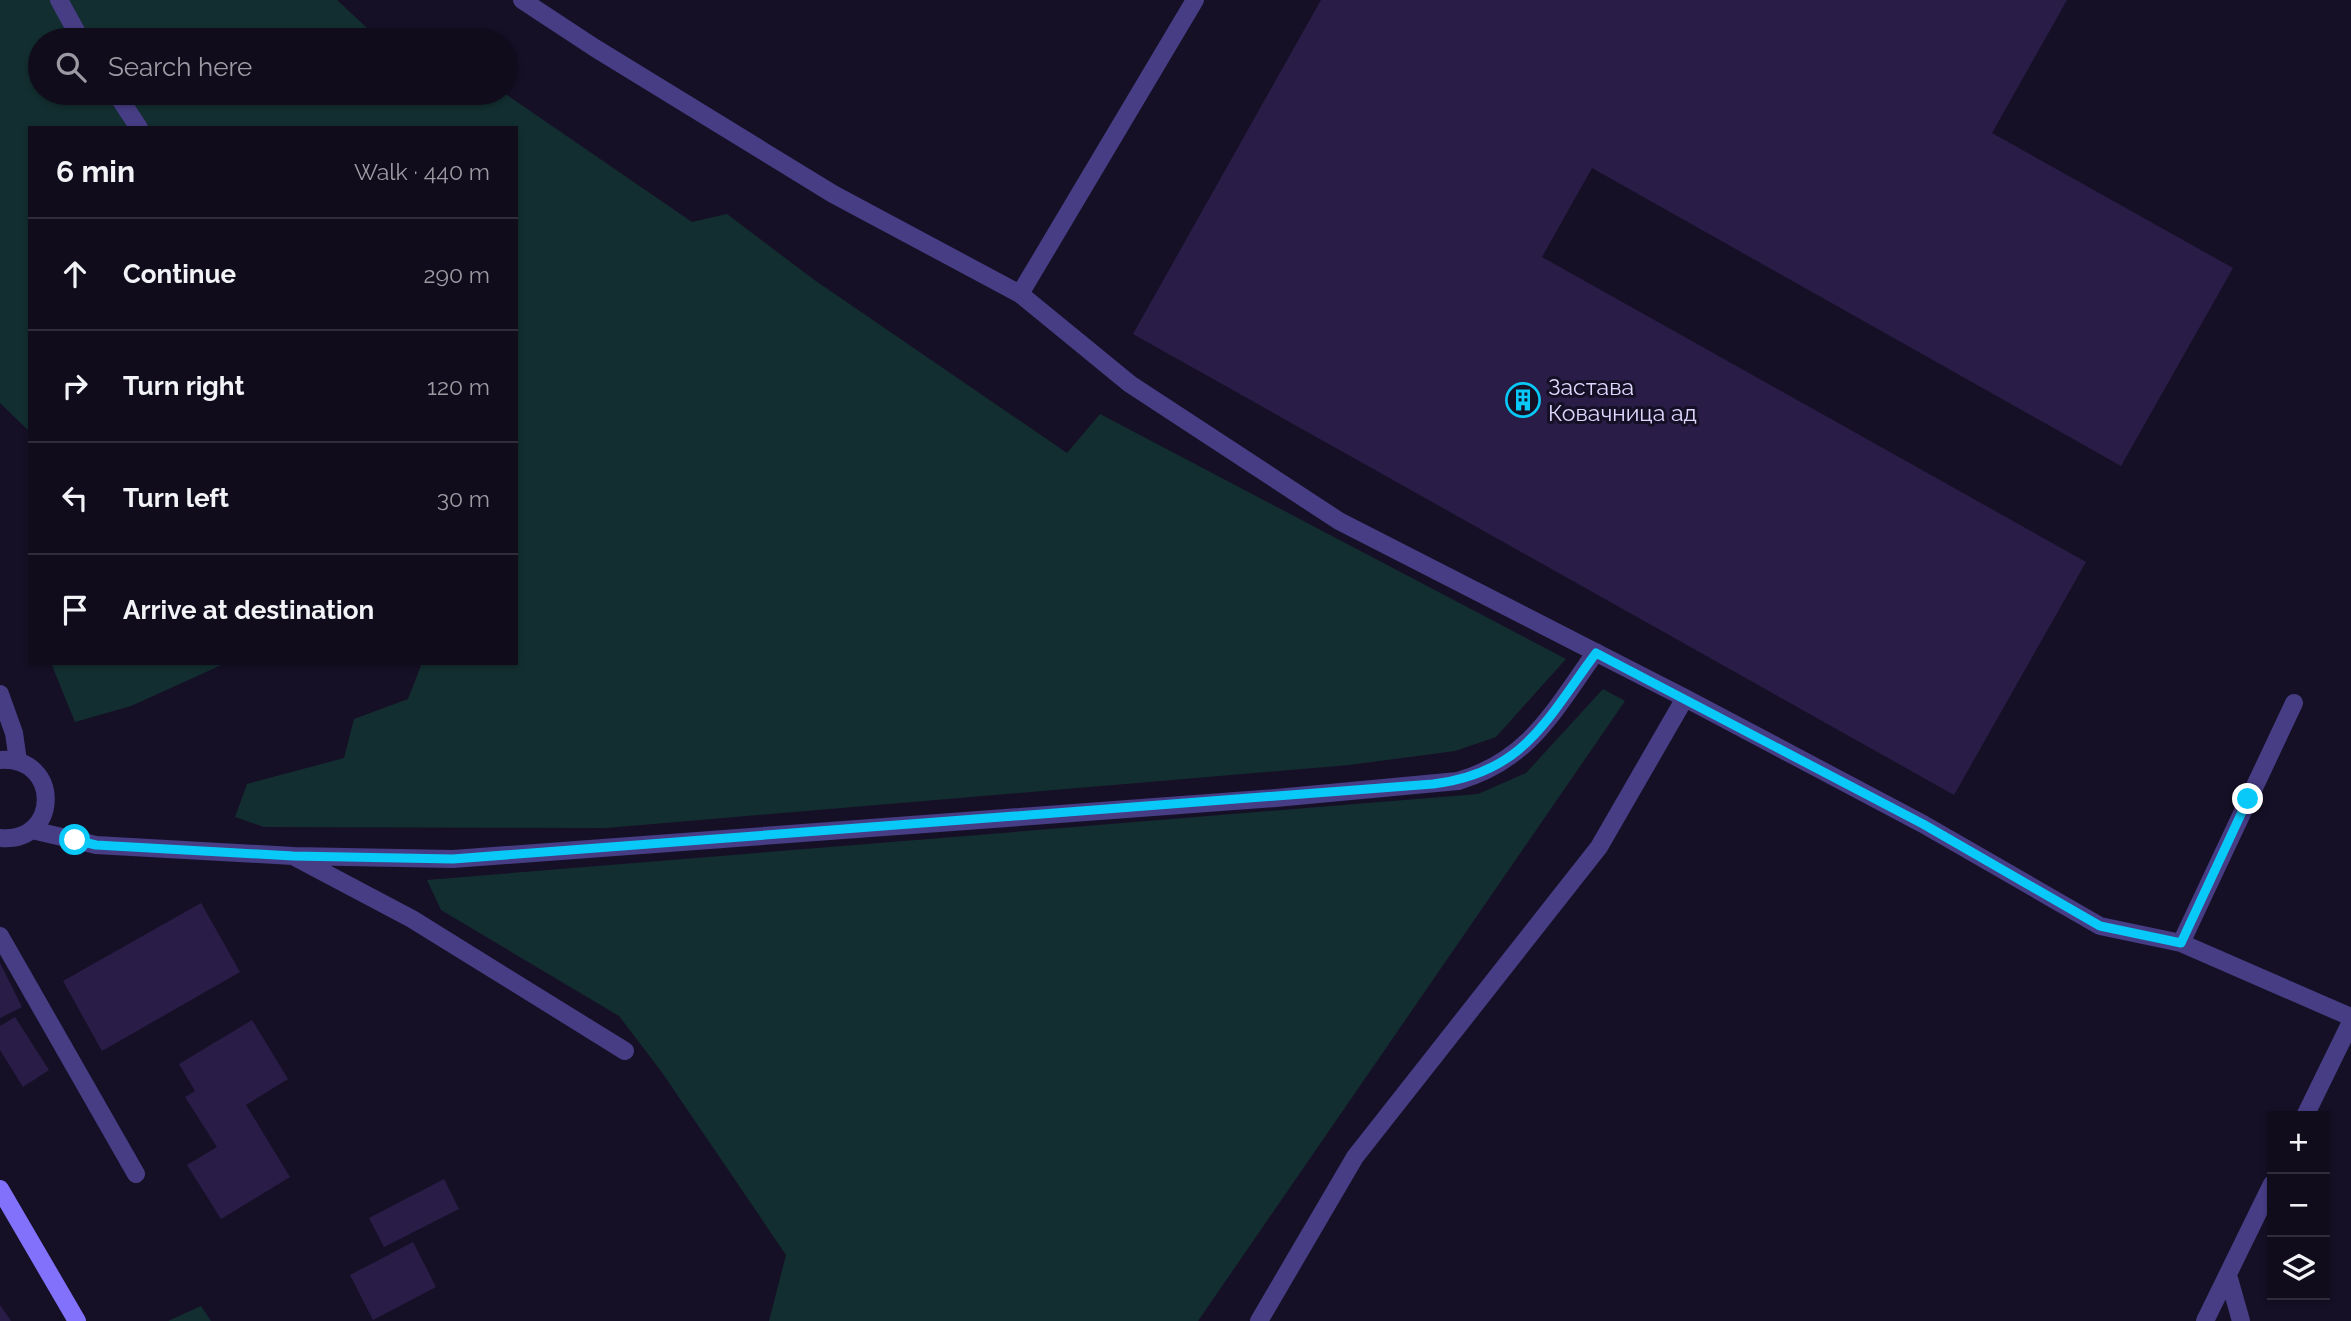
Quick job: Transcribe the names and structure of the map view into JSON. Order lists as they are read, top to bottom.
{
  "places": {
    "building": ["Застава Ковачница ад"]
  },
  "page": {
    "search": "Search here",
    "heading": ["6 min", "Walk · 440 m"],
    "list": [
      ["Continue", "290 m"],
      ["Turn right", "120 m"],
      ["Turn left", "30 m"],
      "Arrive at destination"
    ],
    "map_buttons": ["+", "−"]
  }
}
